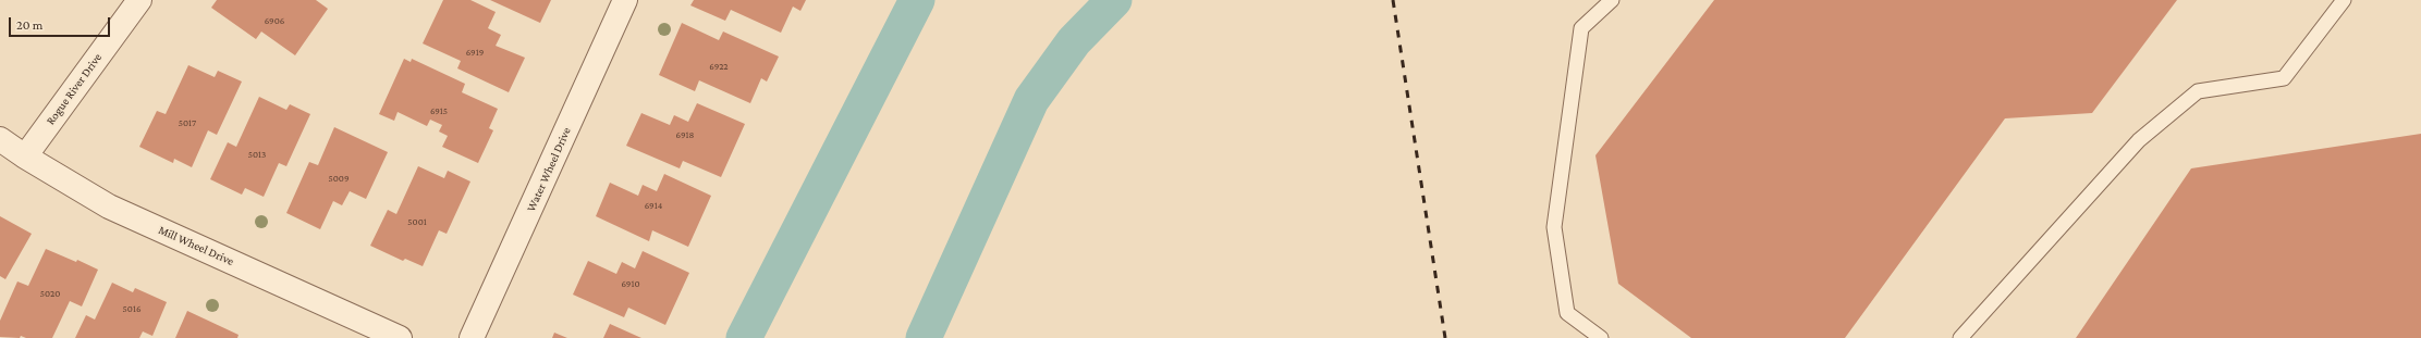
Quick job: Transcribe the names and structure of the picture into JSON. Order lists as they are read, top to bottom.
{
  "streets": {
    "street": ["Rogue River Drive", "Water Wheel Drive", "Mill Wheel Drive"]
  },
  "crossings": [
    ["Rogue River Drive", "Mill Wheel Drive"]
  ],
  "house_numbers": [
    "6906",
    "6919",
    "6922",
    "6915",
    "5017",
    "6918",
    "5013",
    "5009",
    "6914",
    "5001",
    "6910",
    "5020",
    "5016"
  ],
  "scale_bar": "20 m"
}
